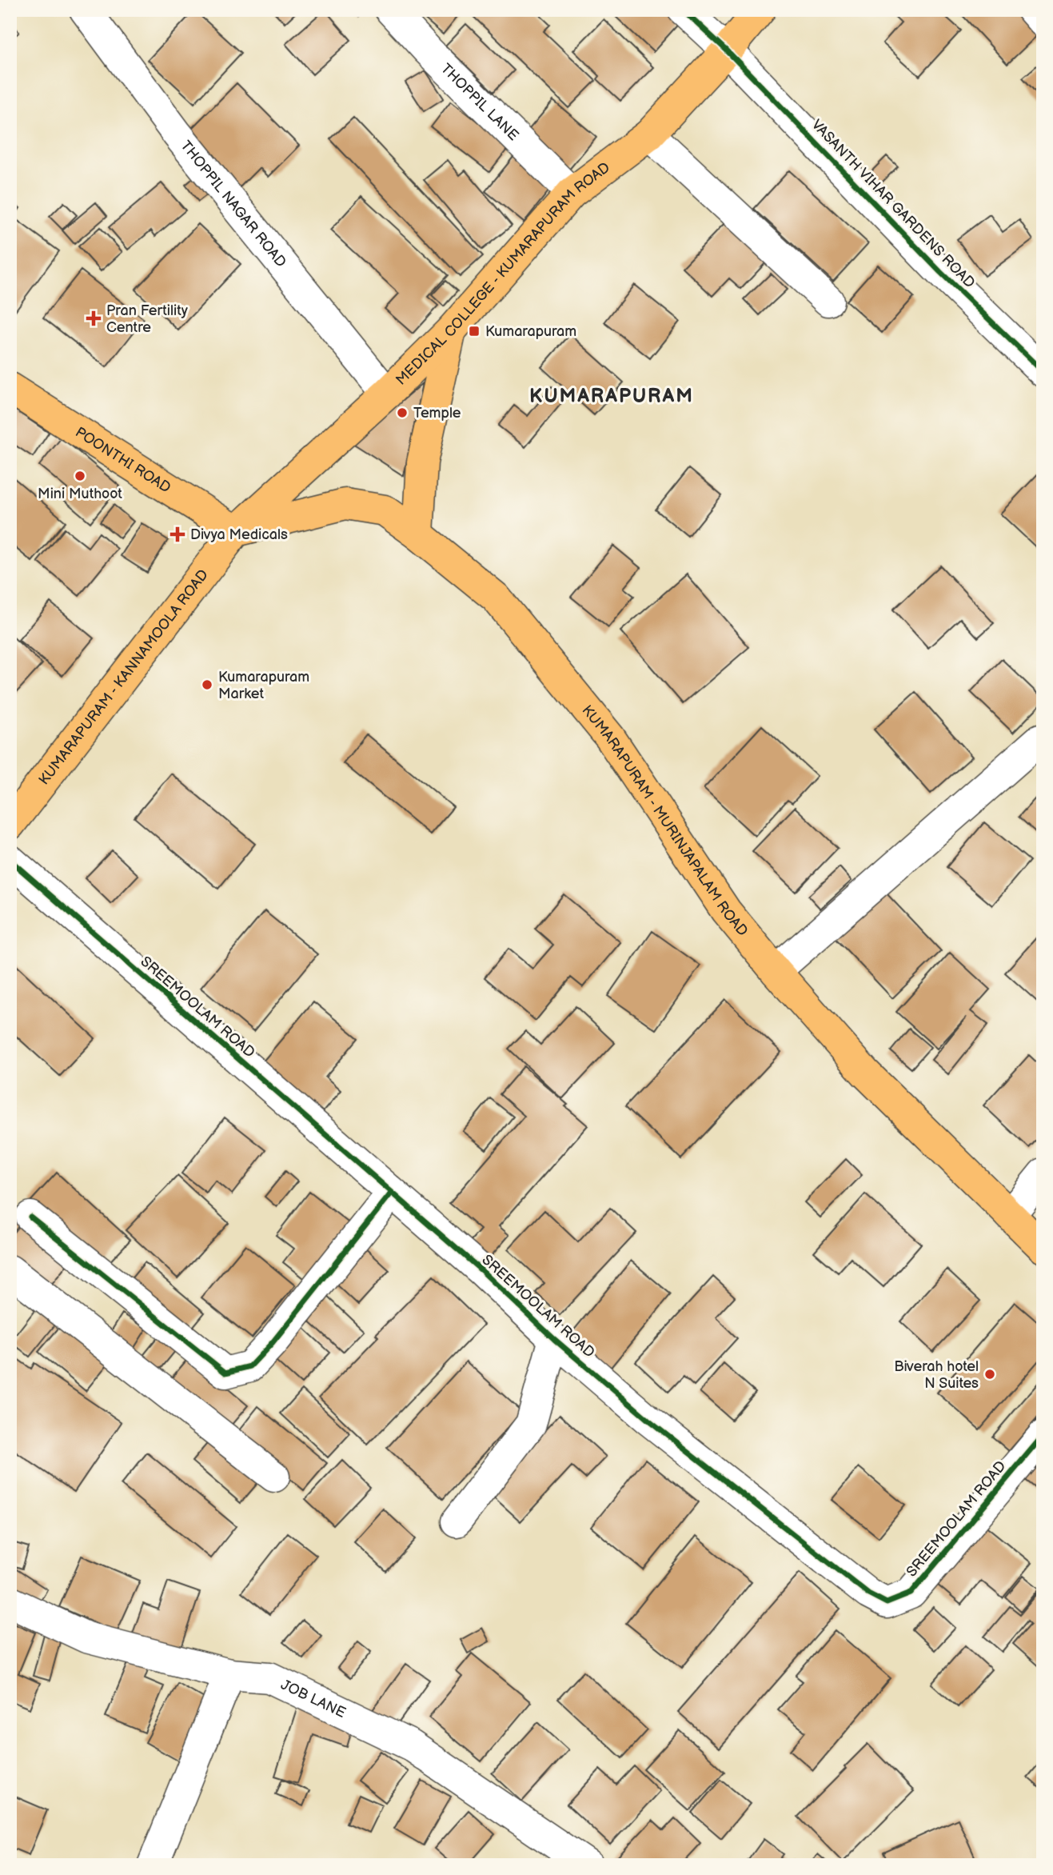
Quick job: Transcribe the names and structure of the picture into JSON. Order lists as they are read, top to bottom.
{
  "streets": {
    "main road": [
      "MEDICAL COLLEGE - KUMARAPURAM ROAD",
      "POONTHI ROAD",
      "KUMARAPURAM - KANNAMOOLA ROAD",
      "KUMARAPURAM - MURINJAPALAM ROAD"
    ],
    "street": [
      "THOPPIL LANE",
      "THOPPIL NAGAR ROAD",
      "VASANTH VIHAR GARDENS ROAD",
      "SREEMOOLAM ROAD",
      "JOB LANE"
    ]
  },
  "crossings": [
    ["THOPPIL LANE", "MEDICAL COLLEGE - KUMARAPURAM ROAD"],
    ["THOPPIL NAGAR ROAD", "MEDICAL COLLEGE - KUMARAPURAM ROAD"],
    ["VASANTH VIHAR GARDENS ROAD", "MEDICAL COLLEGE - KUMARAPURAM ROAD"],
    ["MEDICAL COLLEGE - KUMARAPURAM ROAD", "POONTHI ROAD"],
    ["MEDICAL COLLEGE - KUMARAPURAM ROAD", "KUMARAPURAM - KANNAMOOLA ROAD"],
    ["MEDICAL COLLEGE - KUMARAPURAM ROAD", "KUMARAPURAM - MURINJAPALAM ROAD"],
    ["POONTHI ROAD", "KUMARAPURAM - KANNAMOOLA ROAD"],
    ["POONTHI ROAD", "KUMARAPURAM - MURINJAPALAM ROAD"],
    ["KUMARAPURAM - KANNAMOOLA ROAD", "KUMARAPURAM - MURINJAPALAM ROAD"]
  ],
  "districts": ["KUMARAPURAM"],
  "places": {
    "health": ["Pran Fertility Centre", "Divya Medicals"],
    "transit": ["Kumarapuram"],
    "other": [
      "Temple",
      "Mini Muthoot",
      "Kumarapuram Market",
      "Biverah hotel N Suites"
    ]
  }
}
